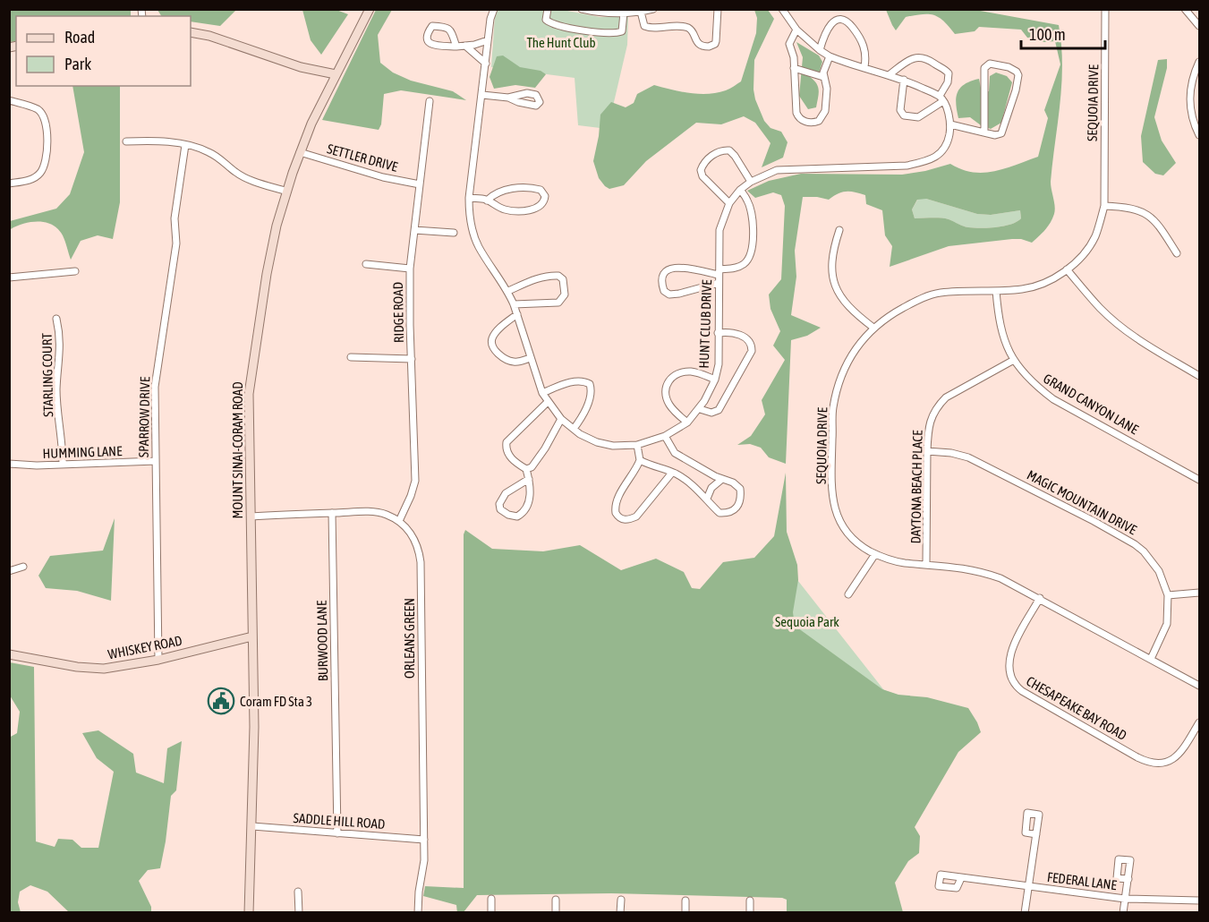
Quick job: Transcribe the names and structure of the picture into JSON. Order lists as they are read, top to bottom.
{
  "streets": {
    "main road": ["MOUNT SINAI-CORAM ROAD", "WHISKEY ROAD"],
    "street": [
      "SEQUOIA DRIVE",
      "SETTLER DRIVE",
      "RIDGE ROAD",
      "HUNT CLUB DRIVE",
      "STARLING COURT",
      "GRAND CANYON LANE",
      "SPARROW DRIVE",
      "HUMMING LANE",
      "DAYTONA BEACH PLACE",
      "MAGIC MOUNTAIN DRIVE",
      "ORLEANS GREEN",
      "BURWOOD LANE",
      "CHESAPEAKE BAY ROAD",
      "SADDLE HILL ROAD",
      "FEDERAL LANE"
    ]
  },
  "crossings": [
    ["SEQUOIA DRIVE", "GRAND CANYON LANE"],
    ["SEQUOIA DRIVE", "DAYTONA BEACH PLACE"],
    ["SEQUOIA DRIVE", "MAGIC MOUNTAIN DRIVE"],
    ["SEQUOIA DRIVE", "CHESAPEAKE BAY ROAD"],
    ["SETTLER DRIVE", "RIDGE ROAD"],
    ["SETTLER DRIVE", "MOUNT SINAI-CORAM ROAD"],
    ["RIDGE ROAD", "ORLEANS GREEN"],
    ["STARLING COURT", "HUMMING LANE"],
    ["GRAND CANYON LANE", "DAYTONA BEACH PLACE"],
    ["SPARROW DRIVE", "HUMMING LANE"],
    ["SPARROW DRIVE", "WHISKEY ROAD"],
    ["MOUNT SINAI-CORAM ROAD", "ORLEANS GREEN"],
    ["MOUNT SINAI-CORAM ROAD", "WHISKEY ROAD"],
    ["MOUNT SINAI-CORAM ROAD", "SADDLE HILL ROAD"],
    ["DAYTONA BEACH PLACE", "MAGIC MOUNTAIN DRIVE"],
    ["ORLEANS GREEN", "BURWOOD LANE"],
    ["ORLEANS GREEN", "SADDLE HILL ROAD"],
    ["BURWOOD LANE", "SADDLE HILL ROAD"]
  ],
  "parks": ["The Hunt Club", "Sequoia Park"],
  "places": {
    "public building": ["Coram FD Sta 3"]
  },
  "legend": ["Road", "Park"],
  "scale_bar": "100 m"
}
